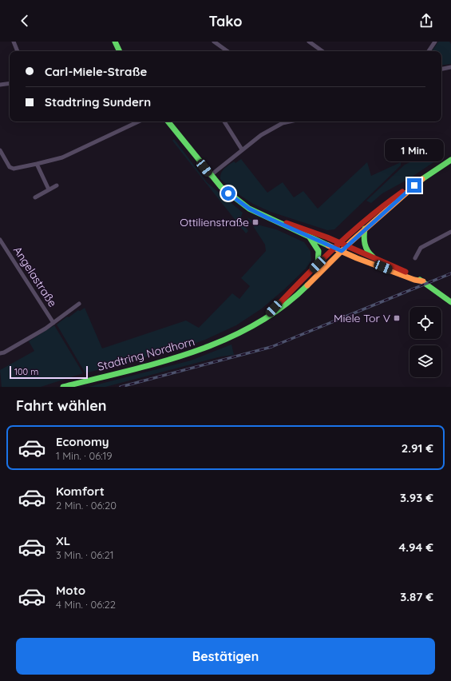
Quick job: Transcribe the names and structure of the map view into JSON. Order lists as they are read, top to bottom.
{
  "streets": {
    "main road": ["Stadtring Nordhorn"],
    "street": ["Angelastraße"]
  },
  "places": {
    "transit": ["Ottilienstraße", "Miele Tor V"]
  },
  "scale_bar": "100 m",
  "page": {
    "header": "Tako",
    "banner": ["Carl-Miele-Straße", "Stadtring Sundern"],
    "bubble": "1 Min.",
    "scale": "100 m",
    "heading": "Fahrt wählen",
    "list": [
      {
        "name": "Economy",
        "note": "1 Min. · 06:19",
        "value": "2.91 €"
      },
      {
        "name": "Komfort",
        "note": "2 Min. · 06:20",
        "value": "3.93 €"
      },
      {
        "name": "XL",
        "note": "3 Min. · 06:21",
        "value": "4.94 €"
      },
      {
        "name": "Moto",
        "note": "4 Min. · 06:22",
        "value": "3.87 €"
      }
    ],
    "buttons": "Bestätigen"
  }
}
